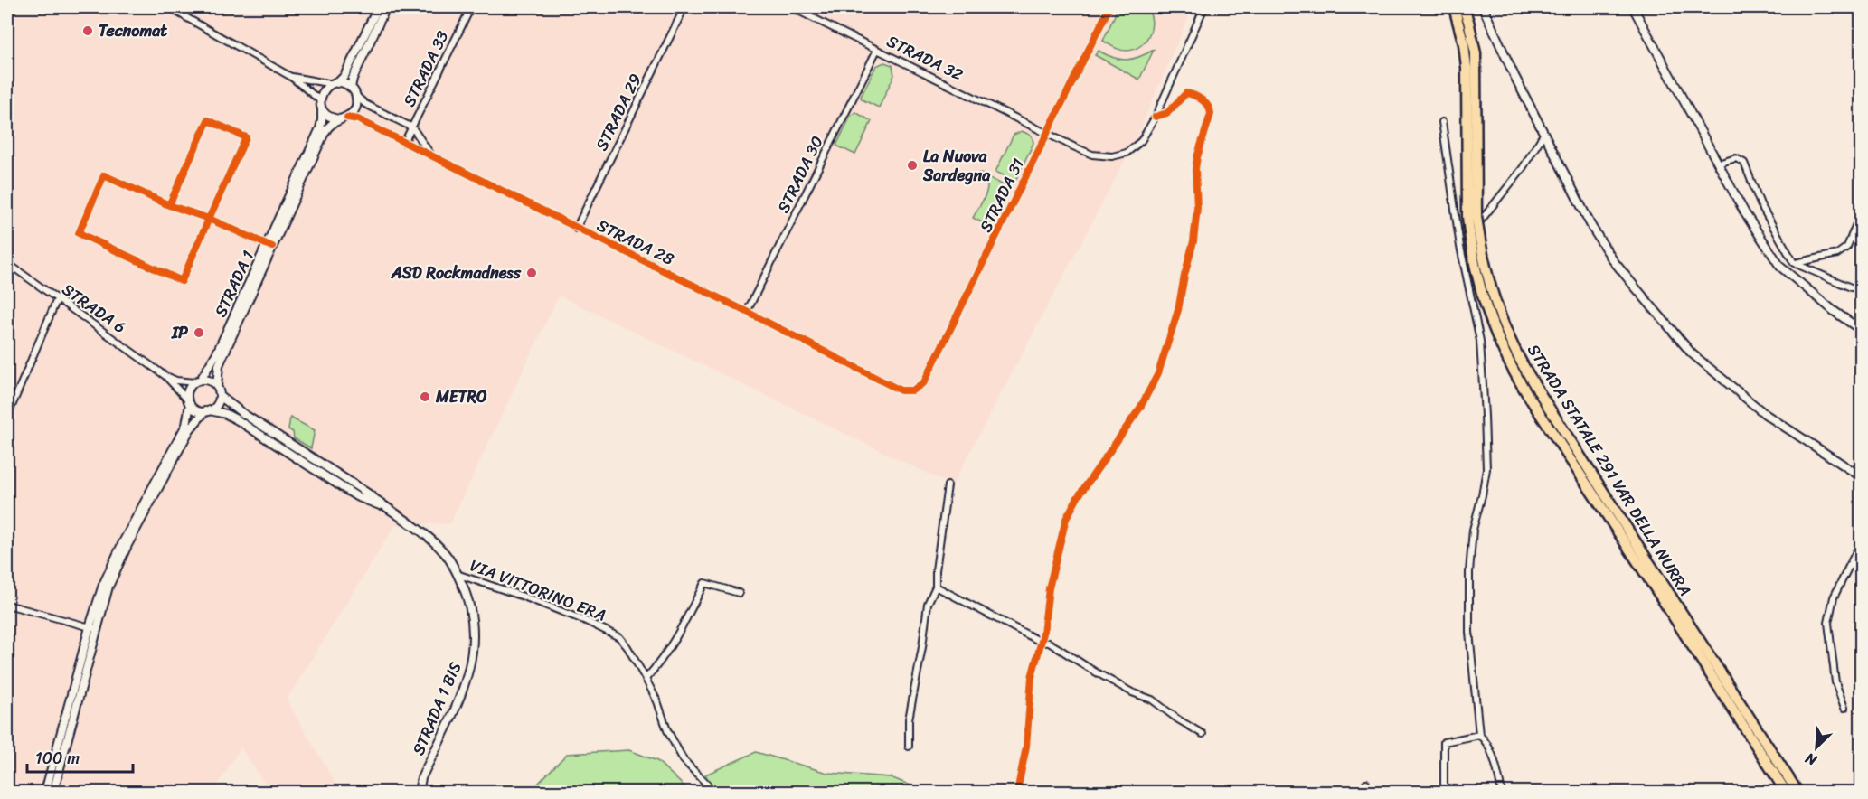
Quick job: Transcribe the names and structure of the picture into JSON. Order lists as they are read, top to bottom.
{
  "streets": {
    "highway": ["STRADA STATALE 291 VAR DELLA NURRA"],
    "street": [
      "STRADA 32",
      "STRADA 33",
      "STRADA 29",
      "STRADA 30",
      "STRADA 31",
      "STRADA 28",
      "STRADA 1",
      "STRADA 6",
      "VIA VITTORINO ERA",
      "STRADA 1 BIS"
    ]
  },
  "crossings": [
    ["STRADA 32", "STRADA 30"],
    ["STRADA 32", "STRADA 31"],
    ["STRADA 33", "STRADA 28"],
    ["STRADA 29", "STRADA 28"],
    ["STRADA 30", "STRADA 28"],
    ["STRADA 31", "STRADA 28"],
    ["STRADA 28", "STRADA 1"],
    ["STRADA 1", "STRADA 6"],
    ["STRADA 1", "STRADA 1 BIS"],
    ["STRADA 6", "STRADA 1 BIS"],
    ["VIA VITTORINO ERA", "STRADA 1 BIS"]
  ],
  "places": [
    "Tecnomat",
    "La Nuova Sardegna",
    "ASD Rockmadness",
    "IP",
    "METRO"
  ],
  "scale_bar": "100 m",
  "north": "bottom left"
}
